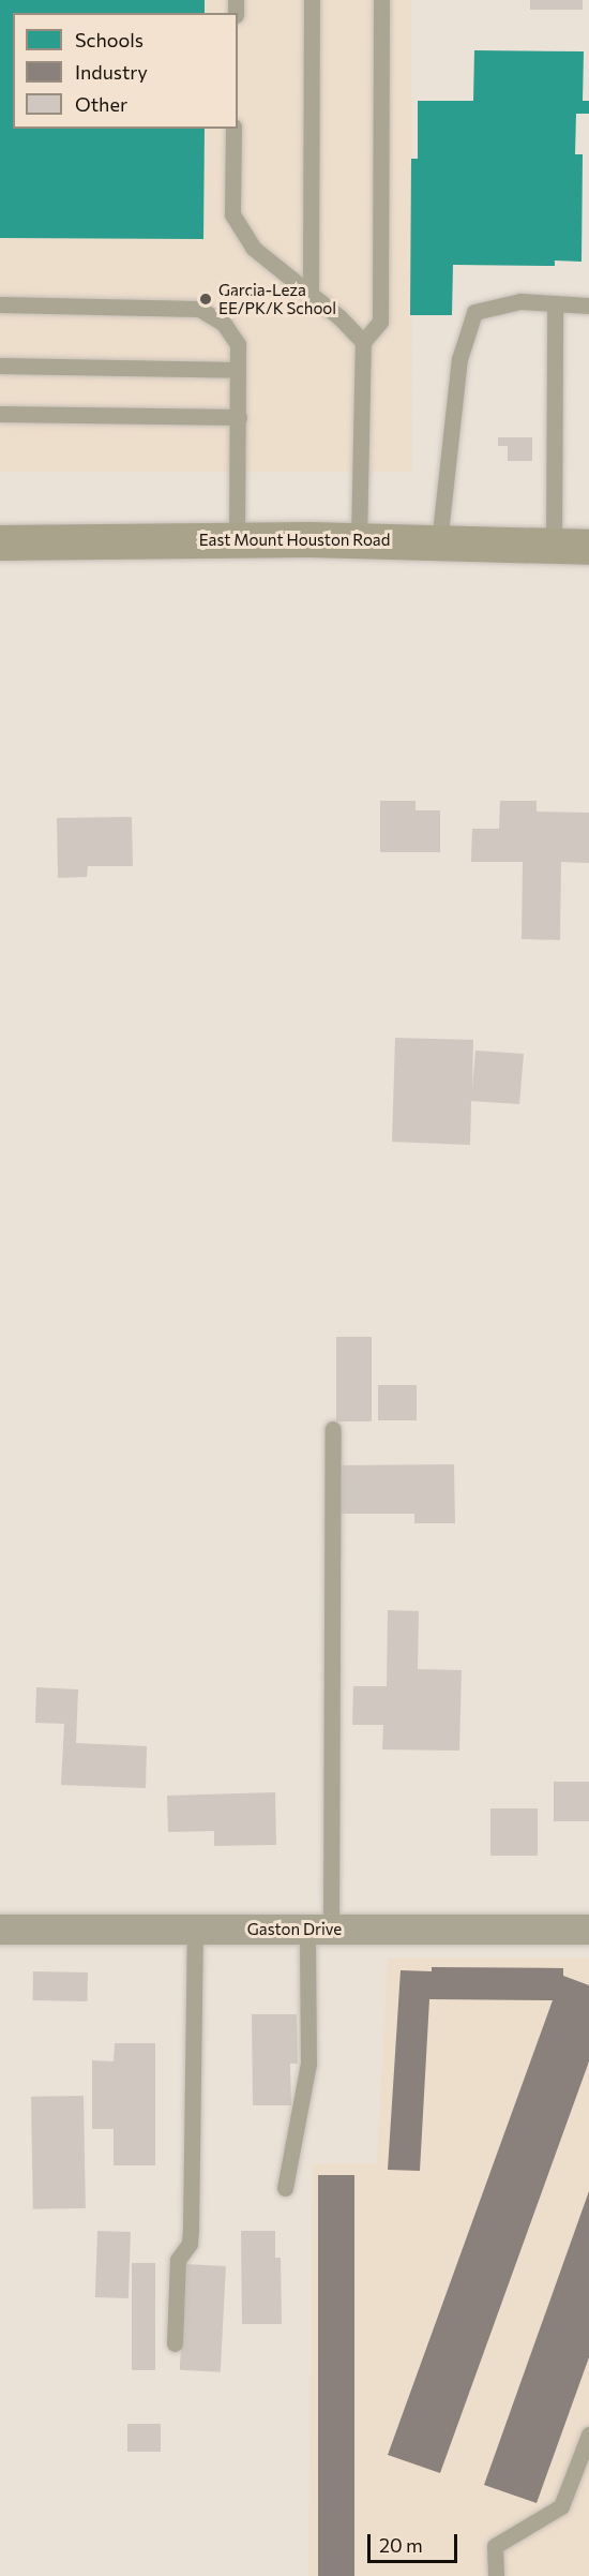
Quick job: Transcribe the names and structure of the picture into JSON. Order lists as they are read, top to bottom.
{
  "streets": {
    "main road": ["East Mount Houston Road"],
    "street": ["Gaston Drive"]
  },
  "places": ["Garcia-Leza EE/PK/K School"],
  "legend": ["Schools", "Industry", "Other"],
  "scale_bar": "20 m"
}
